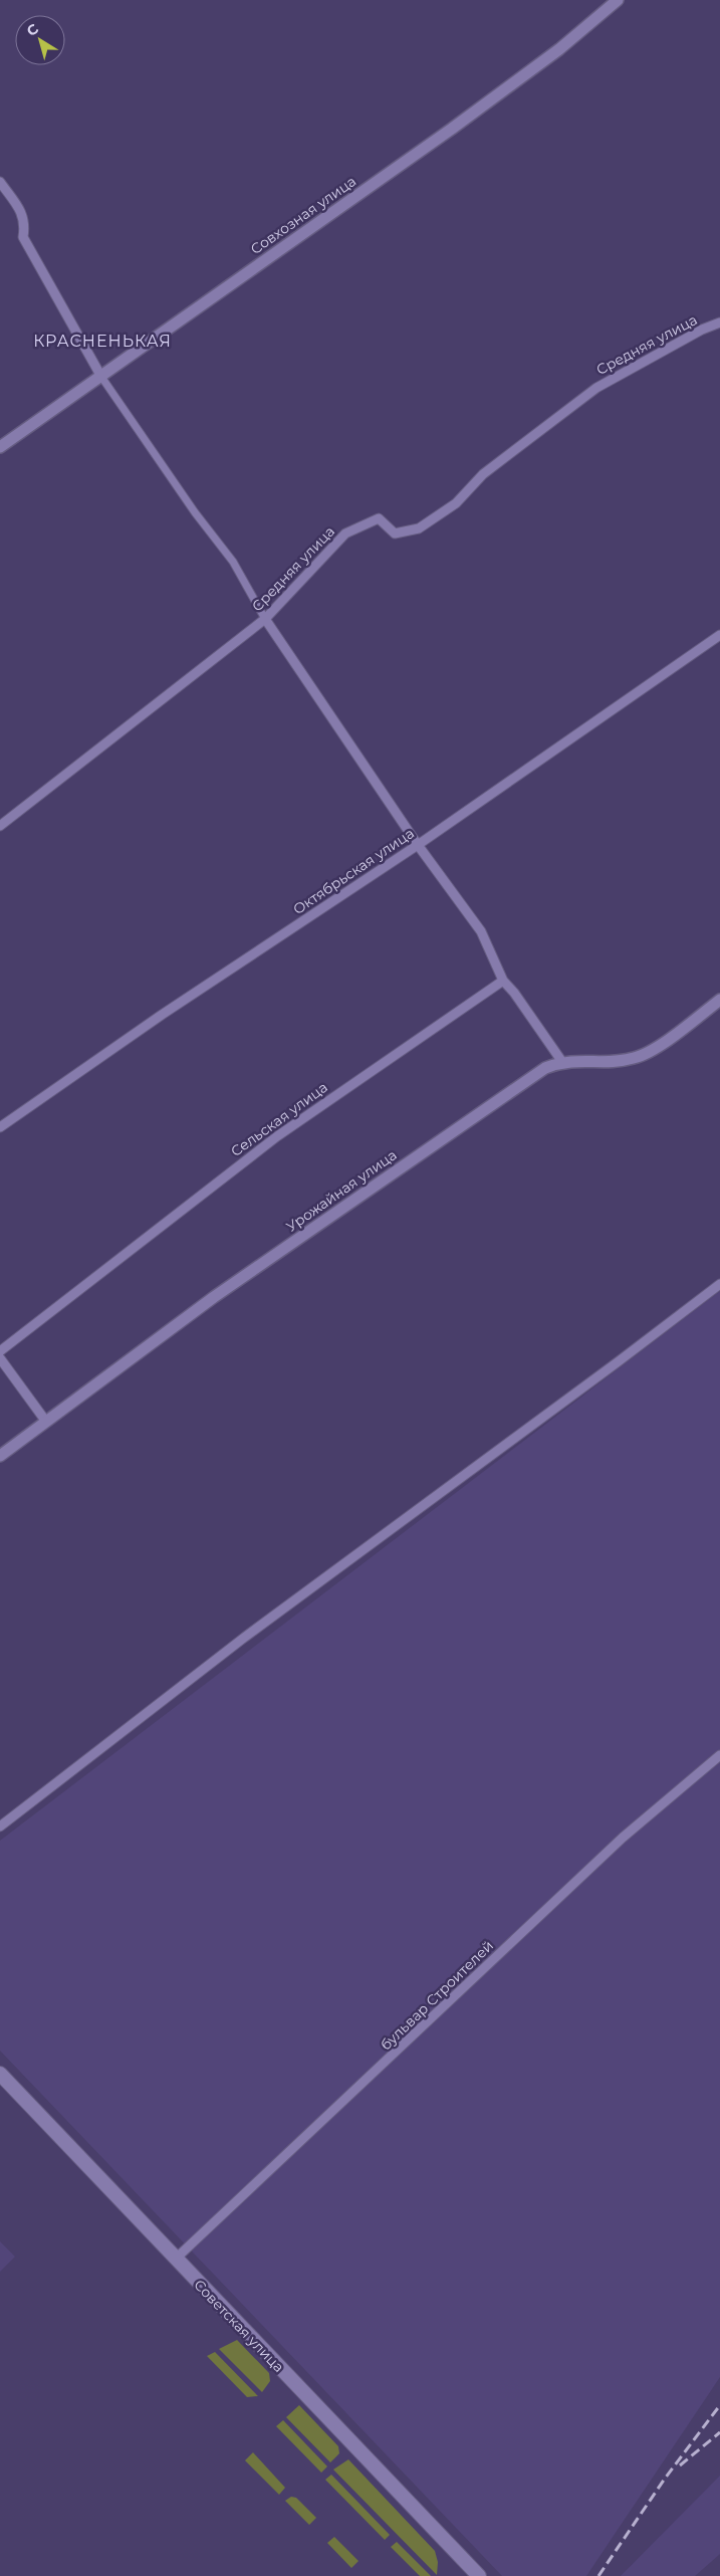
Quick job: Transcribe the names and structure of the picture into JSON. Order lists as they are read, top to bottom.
{
  "streets": {
    "main road": ["Советская улица"],
    "street": [
      "Совхозная улица",
      "Средняя улица",
      "Октябрьская улица",
      "Сельская улица",
      "Урожайная улица",
      "бульвар Строителей"
    ]
  },
  "crossings": [
    ["бульвар Строителей", "Советская улица"]
  ],
  "districts": ["КРАСНЕНЬКАЯ"],
  "north": "top left"
}
